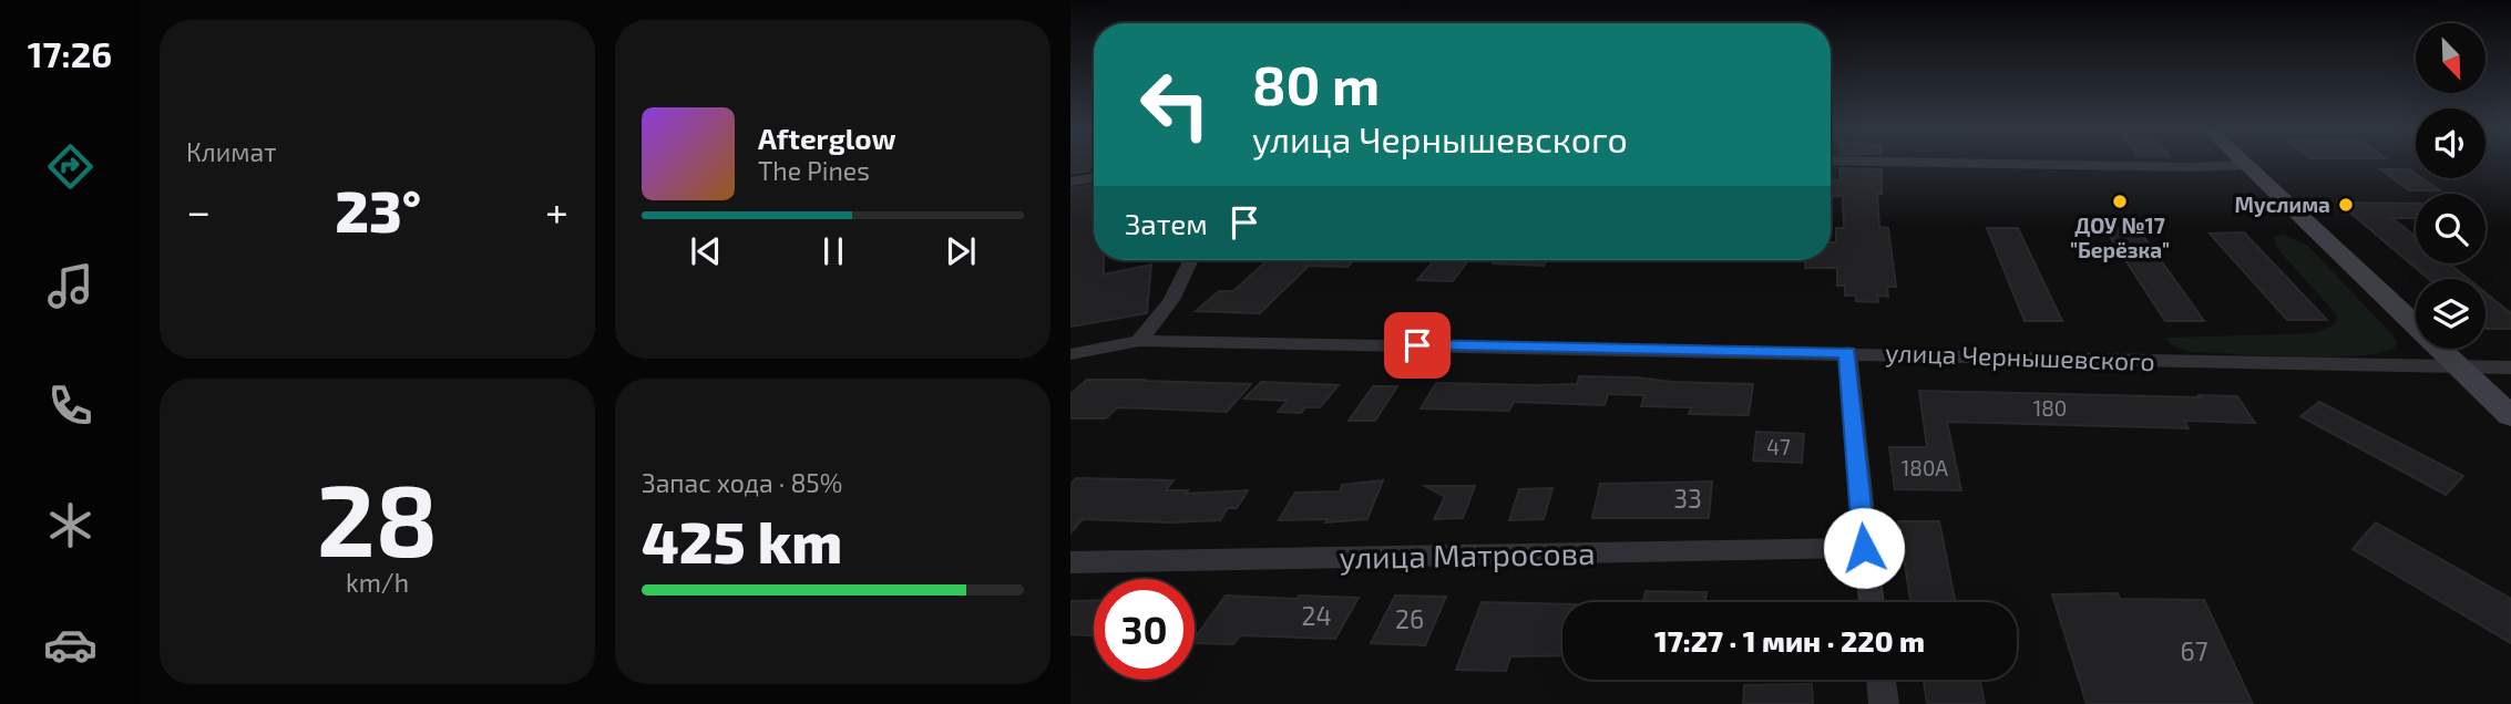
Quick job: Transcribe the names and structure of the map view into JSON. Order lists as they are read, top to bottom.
{
  "streets": {
    "street": ["улица Чернышевского", "улица Матросова"]
  },
  "places": ["ДОУ №17 \"Берёзка\"", "Муслима"],
  "house_numbers": [
    "180",
    "47",
    "180А",
    "33",
    "24",
    "26",
    "67"
  ],
  "north": "bottom right",
  "page": {
    "tabs": "17:26",
    "tile": [
      "Климат",
      ["28", "km/h"],
      ["Запас хода · 85%", "425 km"]
    ],
    "turn": ["80 m", "улица Чернышевского"],
    "song": ["Afterglow", "The Pines"],
    "heat": ["−", "23°", "+"],
    "then": "Затем",
    "limit": "30",
    "trip": "17:27 · 1 мин · 220 m"
  }
}
